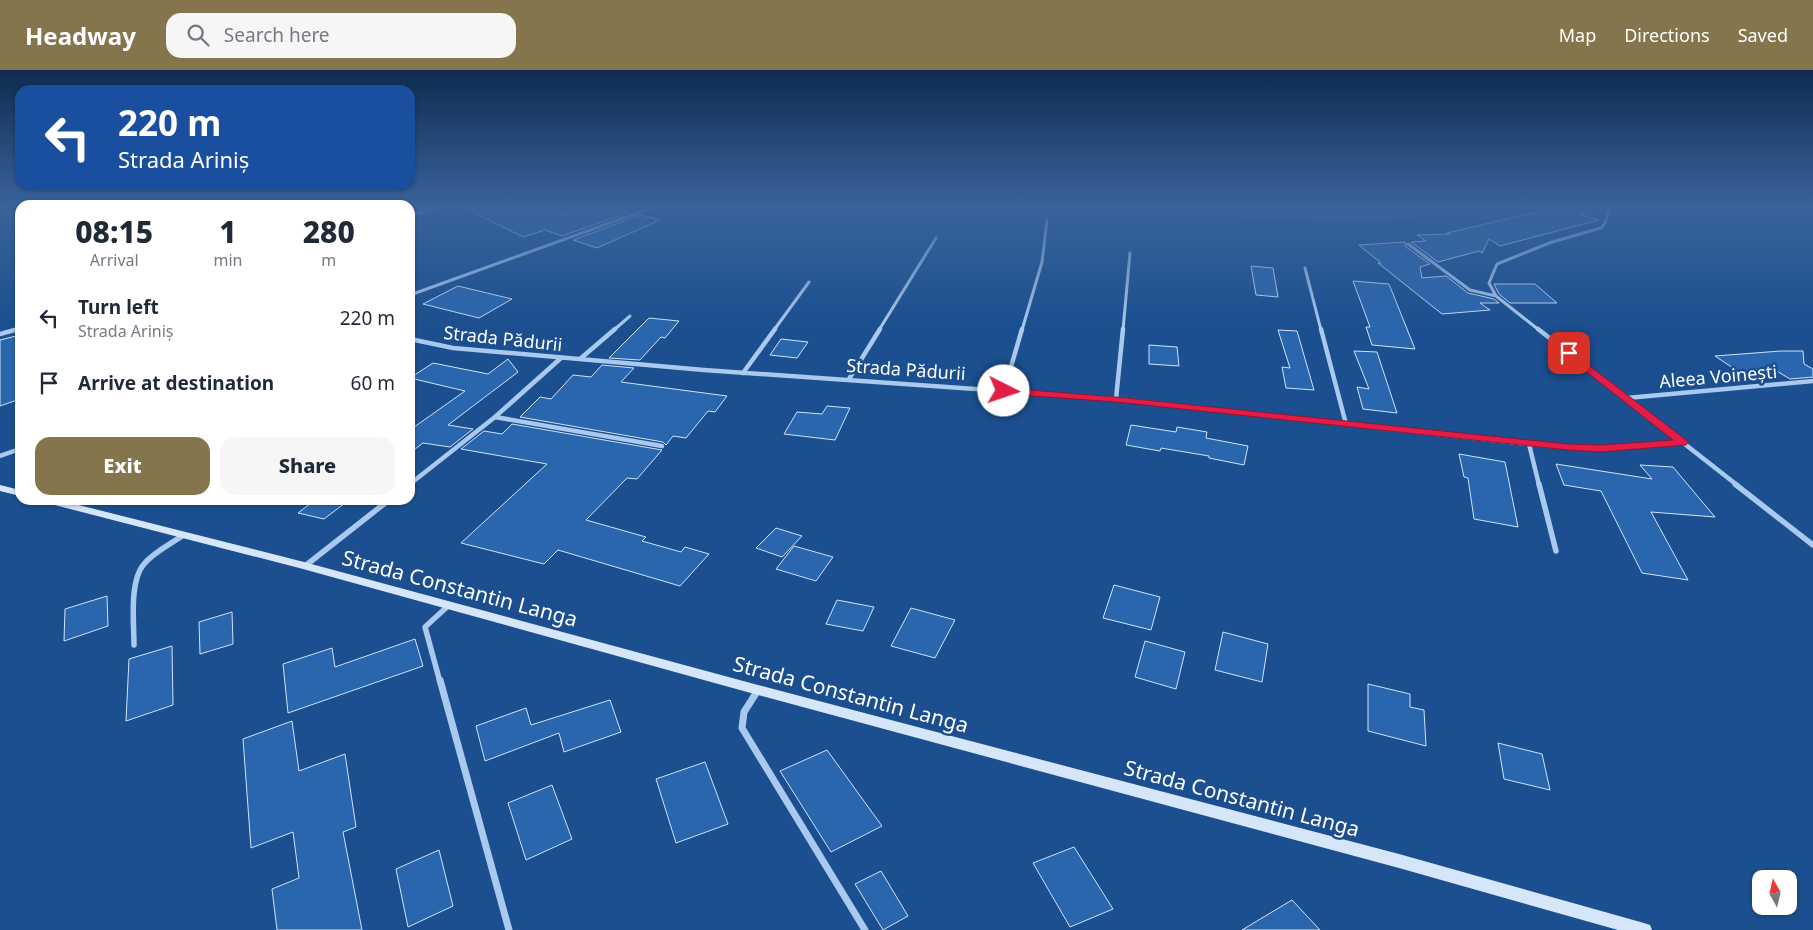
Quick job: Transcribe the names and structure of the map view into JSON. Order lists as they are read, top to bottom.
{
  "streets": {
    "main road": ["Strada Constantin Langa"],
    "street": ["Strada Pădurii", "Aleea Voinești"]
  },
  "north": "top",
  "page": {
    "header": "Headway",
    "search": "Search here",
    "nav": ["Map", "Directions", "Saved"],
    "turn": ["220 m", "Strada Ariniș"],
    "eta": [
      "08:15",
      "Arrival",
      "1",
      "min",
      "280",
      "m"
    ],
    "list": [
      {
        "name": "Turn left",
        "note": "Strada Ariniș",
        "value": "220 m"
      },
      {
        "name": "Arrive at destination",
        "value": "60 m"
      }
    ],
    "buttons": ["Exit", "Share"]
  }
}
